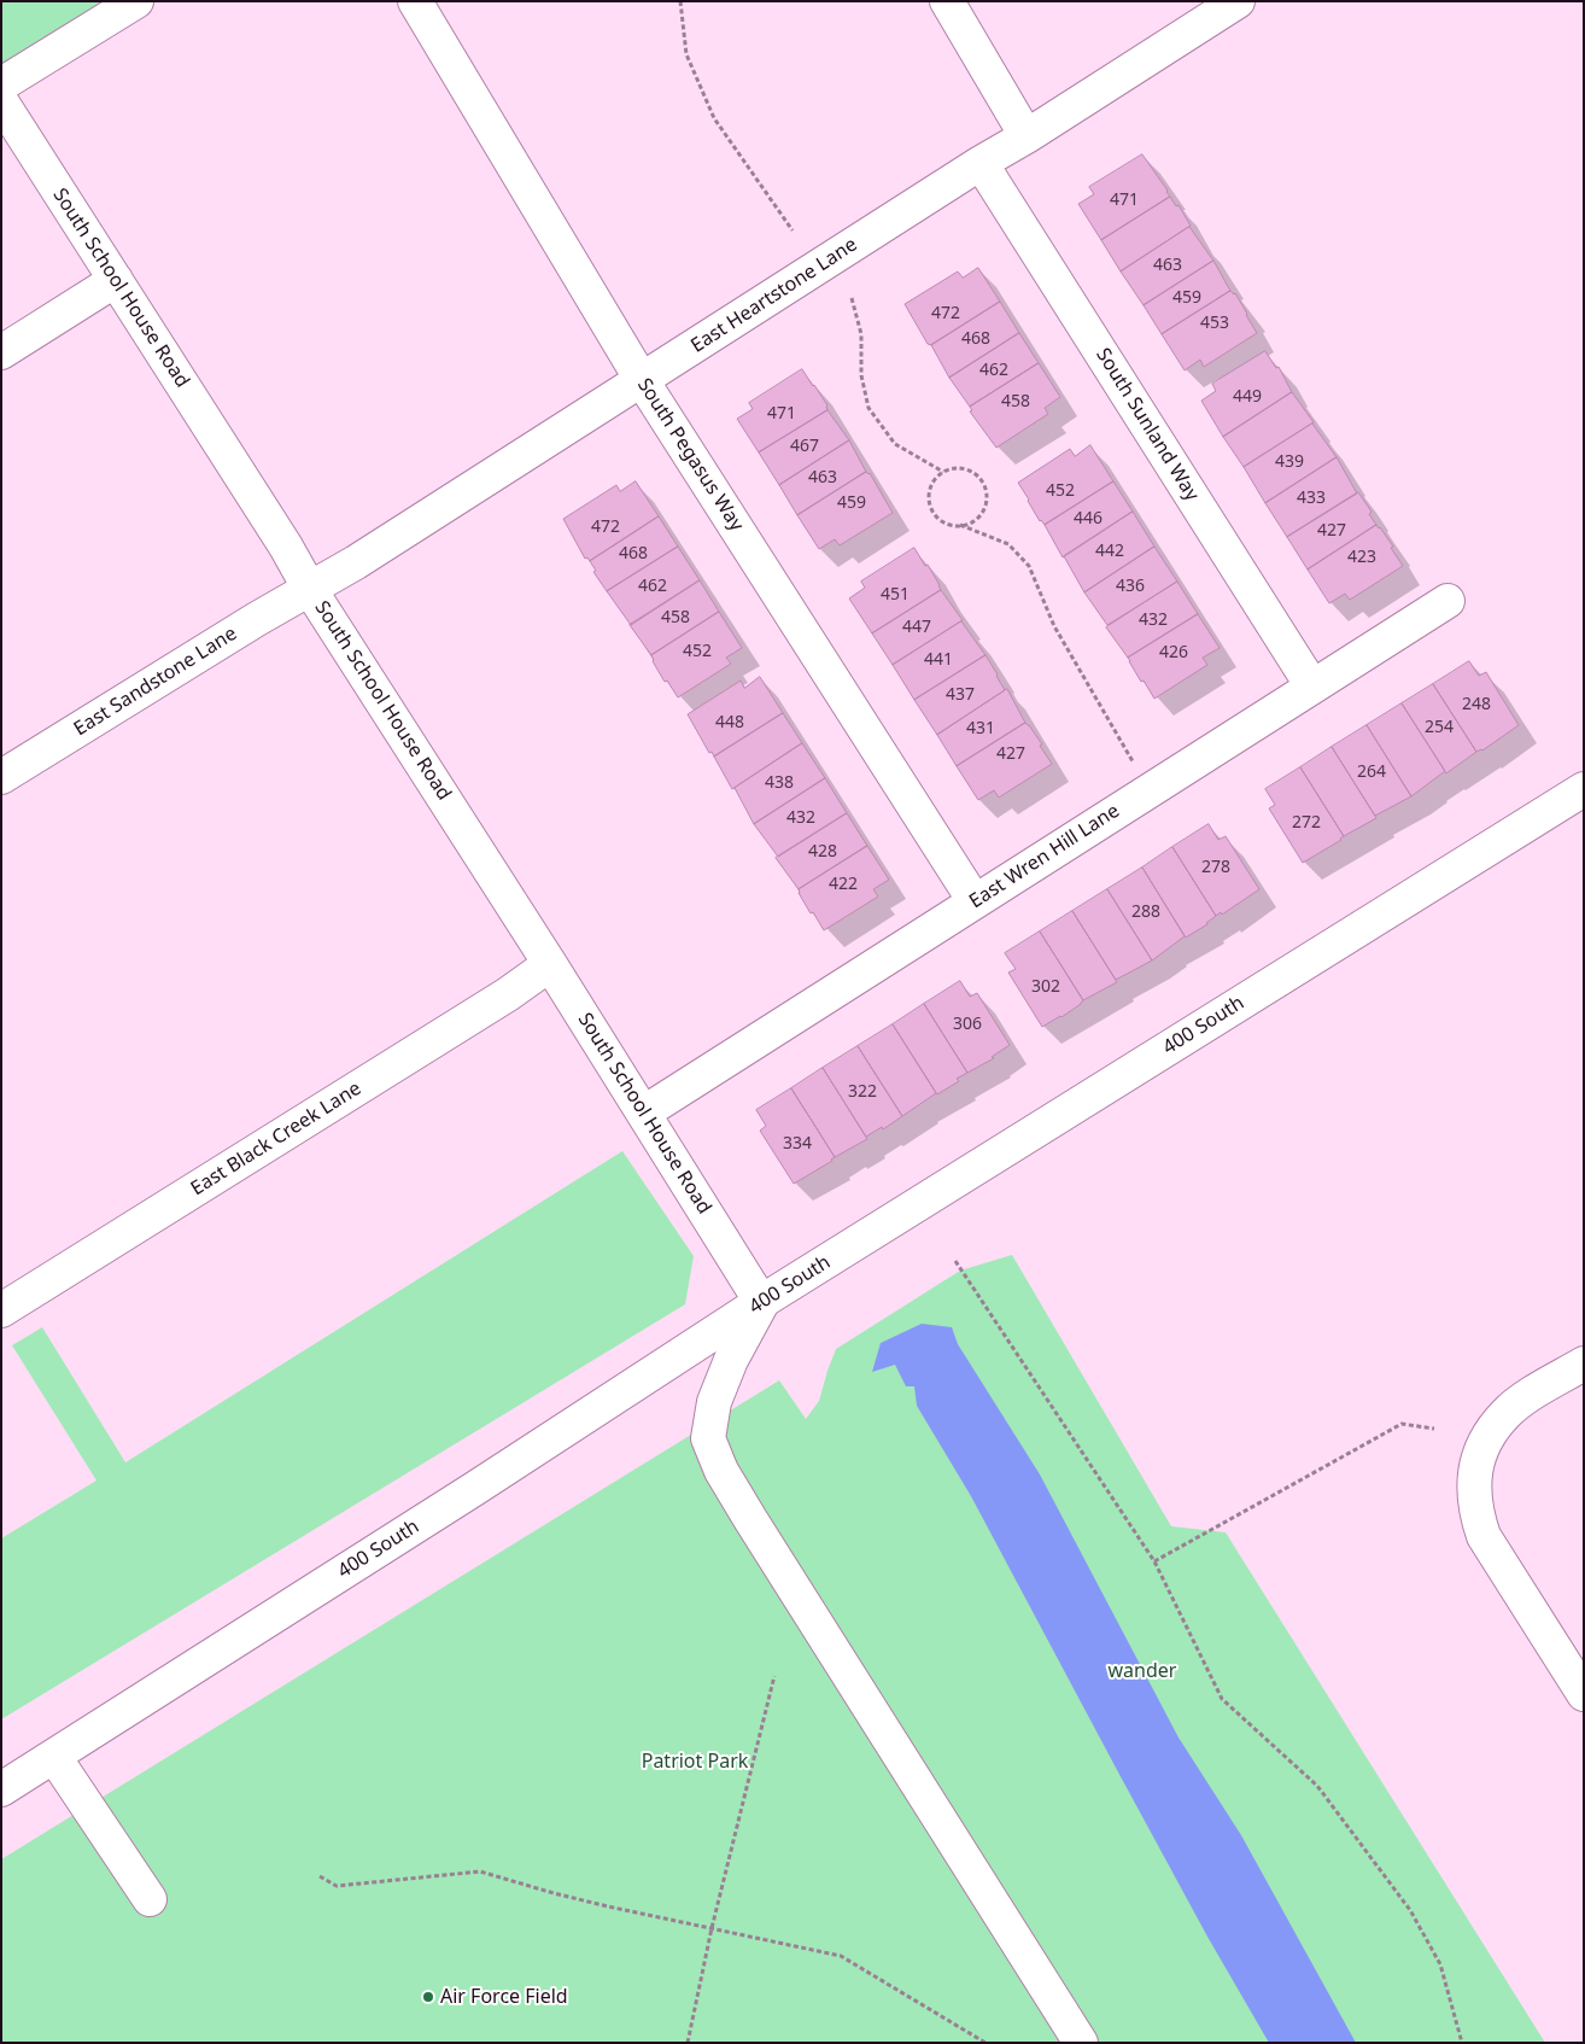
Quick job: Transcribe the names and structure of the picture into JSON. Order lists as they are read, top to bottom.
{
  "streets": {
    "street": [
      "South School House Road",
      "East Heartstone Lane",
      "South Sunland Way",
      "South Pegasus Way",
      "East Sandstone Lane",
      "East Wren Hill Lane",
      "400 South",
      "East Black Creek Lane"
    ]
  },
  "crossings": [
    ["South School House Road", "East Heartstone Lane"],
    ["South School House Road", "East Sandstone Lane"],
    ["South School House Road", "East Wren Hill Lane"],
    ["South School House Road", "400 South"],
    ["South School House Road", "East Black Creek Lane"],
    ["East Heartstone Lane", "South Sunland Way"],
    ["East Heartstone Lane", "South Pegasus Way"],
    ["East Heartstone Lane", "East Sandstone Lane"],
    ["South Sunland Way", "East Wren Hill Lane"],
    ["South Pegasus Way", "East Wren Hill Lane"]
  ],
  "parks": ["wander", "Patriot Park"],
  "places": ["Air Force Field"],
  "house_numbers": [
    "471",
    "463",
    "459",
    "472",
    "453",
    "468",
    "462",
    "449",
    "458",
    "471",
    "467",
    "439",
    "463",
    "452",
    "433",
    "459",
    "446",
    "472",
    "427",
    "442",
    "468",
    "423",
    "462",
    "436",
    "451",
    "458",
    "432",
    "447",
    "452",
    "426",
    "441",
    "437",
    "248",
    "448",
    "254",
    "431",
    "427",
    "264",
    "438",
    "432",
    "272",
    "428",
    "278",
    "422",
    "288",
    "302",
    "306",
    "322",
    "334"
  ]
}
